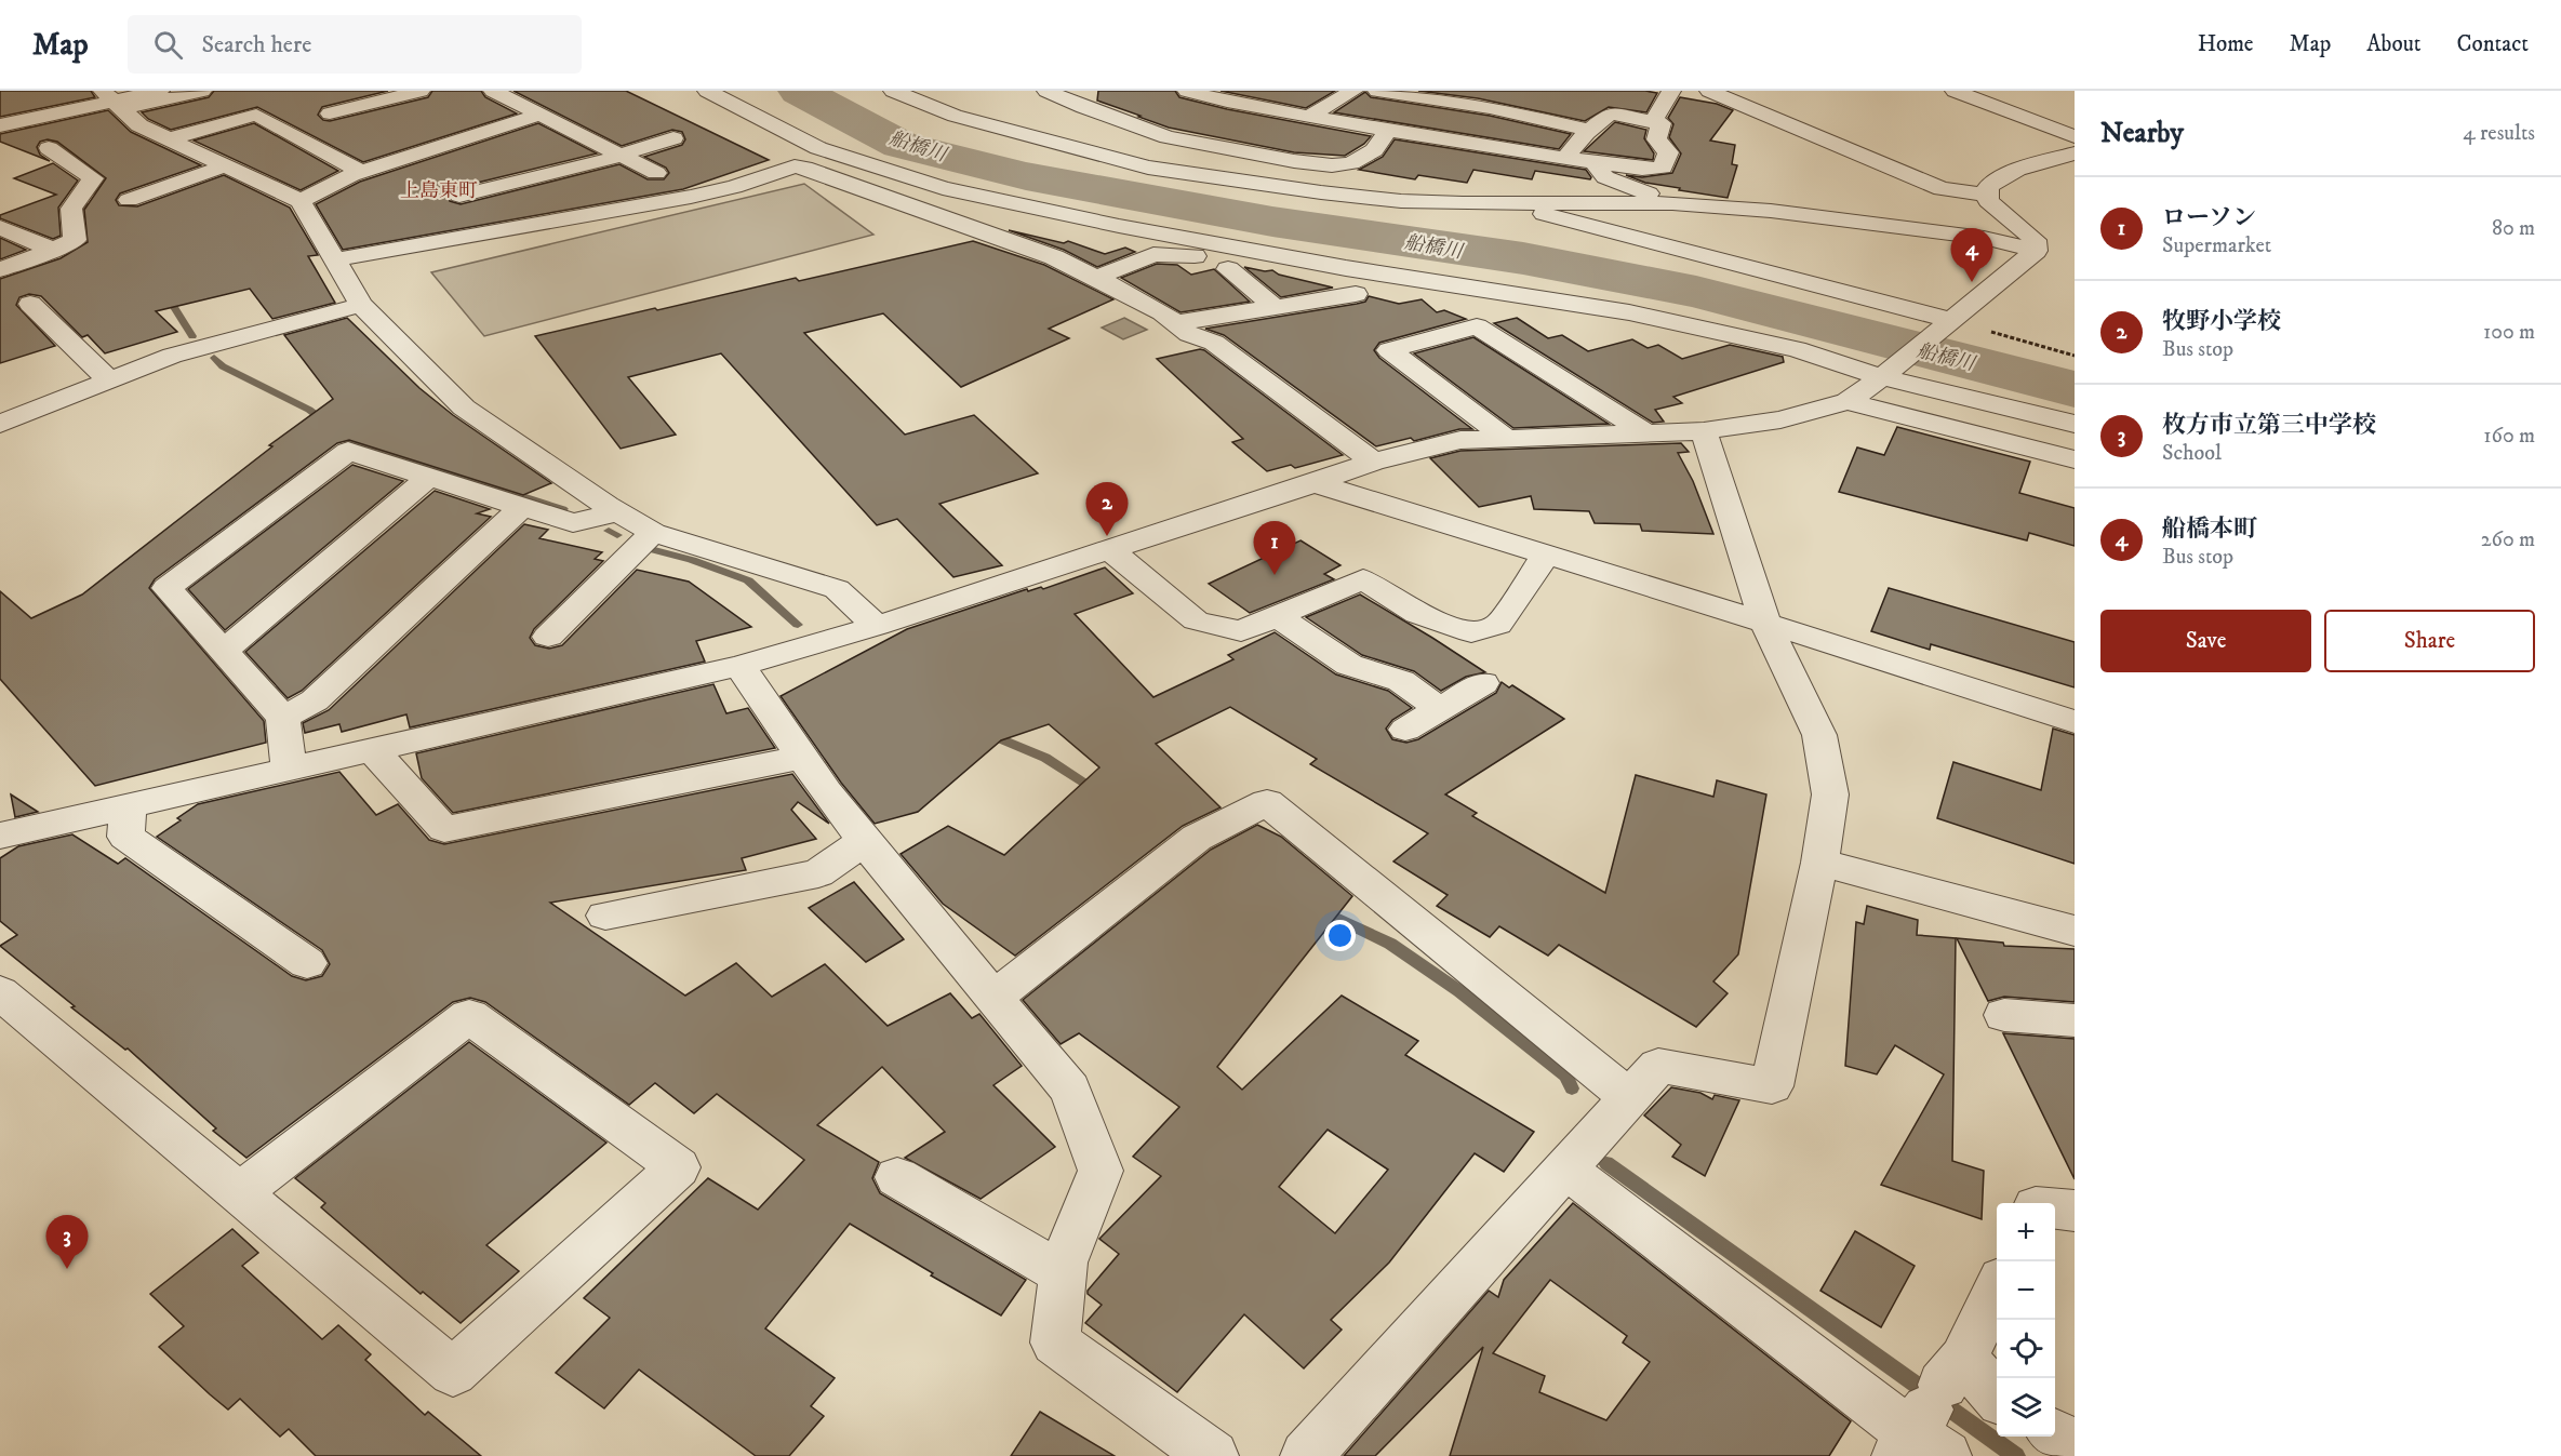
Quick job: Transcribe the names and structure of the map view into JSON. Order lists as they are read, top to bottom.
{
  "districts": ["上島東町"],
  "water": ["船橋川"],
  "page": {
    "header": "Map",
    "search": "Search here",
    "nav": [
      "Home",
      "Map",
      "About",
      "Contact"
    ],
    "heading": ["Nearby", "4 results"],
    "list": [
      {
        "mark": "1",
        "name": "ローソン",
        "note": "Supermarket",
        "value": "80 m"
      },
      {
        "mark": "2",
        "name": "牧野小学校",
        "note": "Bus stop",
        "value": "100 m"
      },
      {
        "mark": "3",
        "name": "枚方市立第三中学校",
        "note": "School",
        "value": "160 m"
      },
      {
        "mark": "4",
        "name": "船橋本町",
        "note": "Bus stop",
        "value": "260 m"
      }
    ],
    "pins": [
      "4",
      "2",
      "1",
      "3"
    ],
    "buttons": ["Save", "Share"],
    "map_buttons": ["+", "−"]
  }
}
